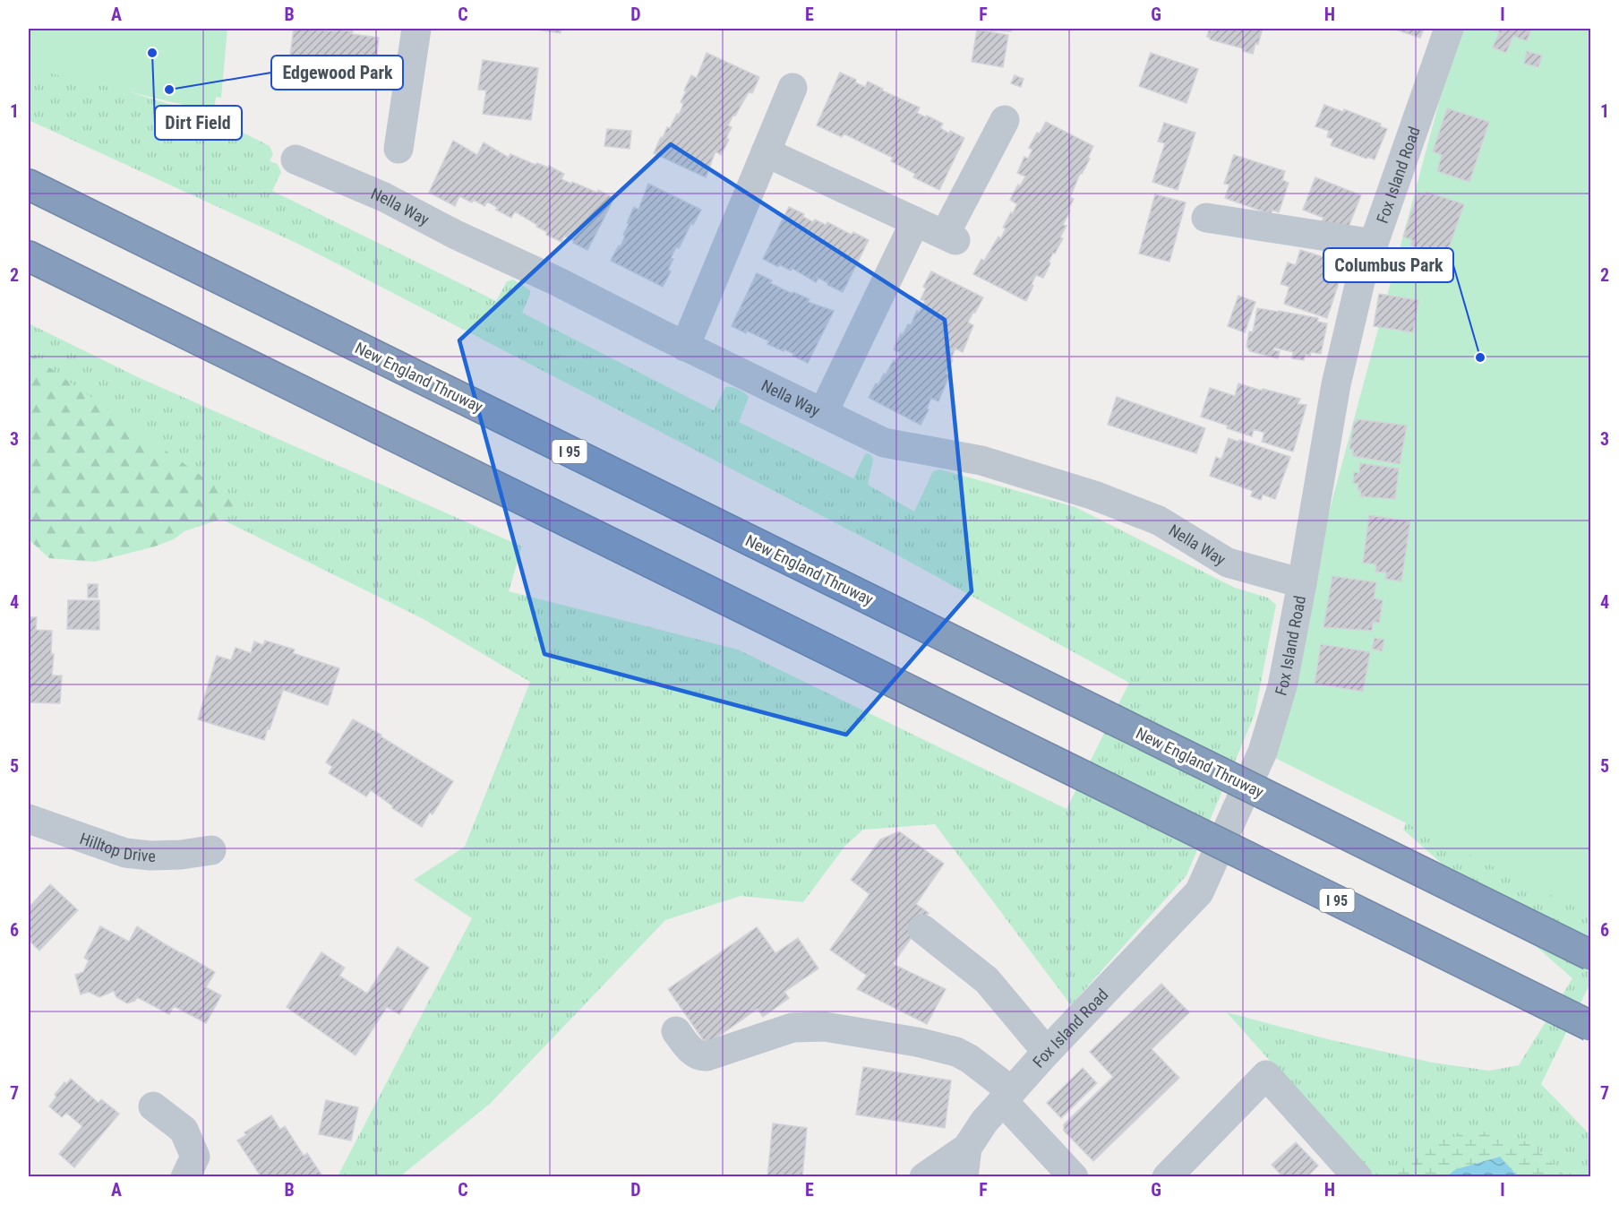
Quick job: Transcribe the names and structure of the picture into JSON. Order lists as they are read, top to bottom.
{
  "streets": {
    "highway": ["New England Thruway", "I 95"],
    "street": ["Fox Island Road", "Nella Way", "Hilltop Drive"]
  },
  "crossings": [
    ["Fox Island Road", "Nella Way"]
  ],
  "places": ["Dirt Field", "Edgewood Park", "Columbus Park"],
  "grid": {
    "columns": [
      "A",
      "B",
      "C",
      "D",
      "E",
      "F",
      "G",
      "H",
      "I"
    ],
    "rows": [
      "1",
      "2",
      "3",
      "4",
      "5",
      "6",
      "7"
    ]
  }
}
